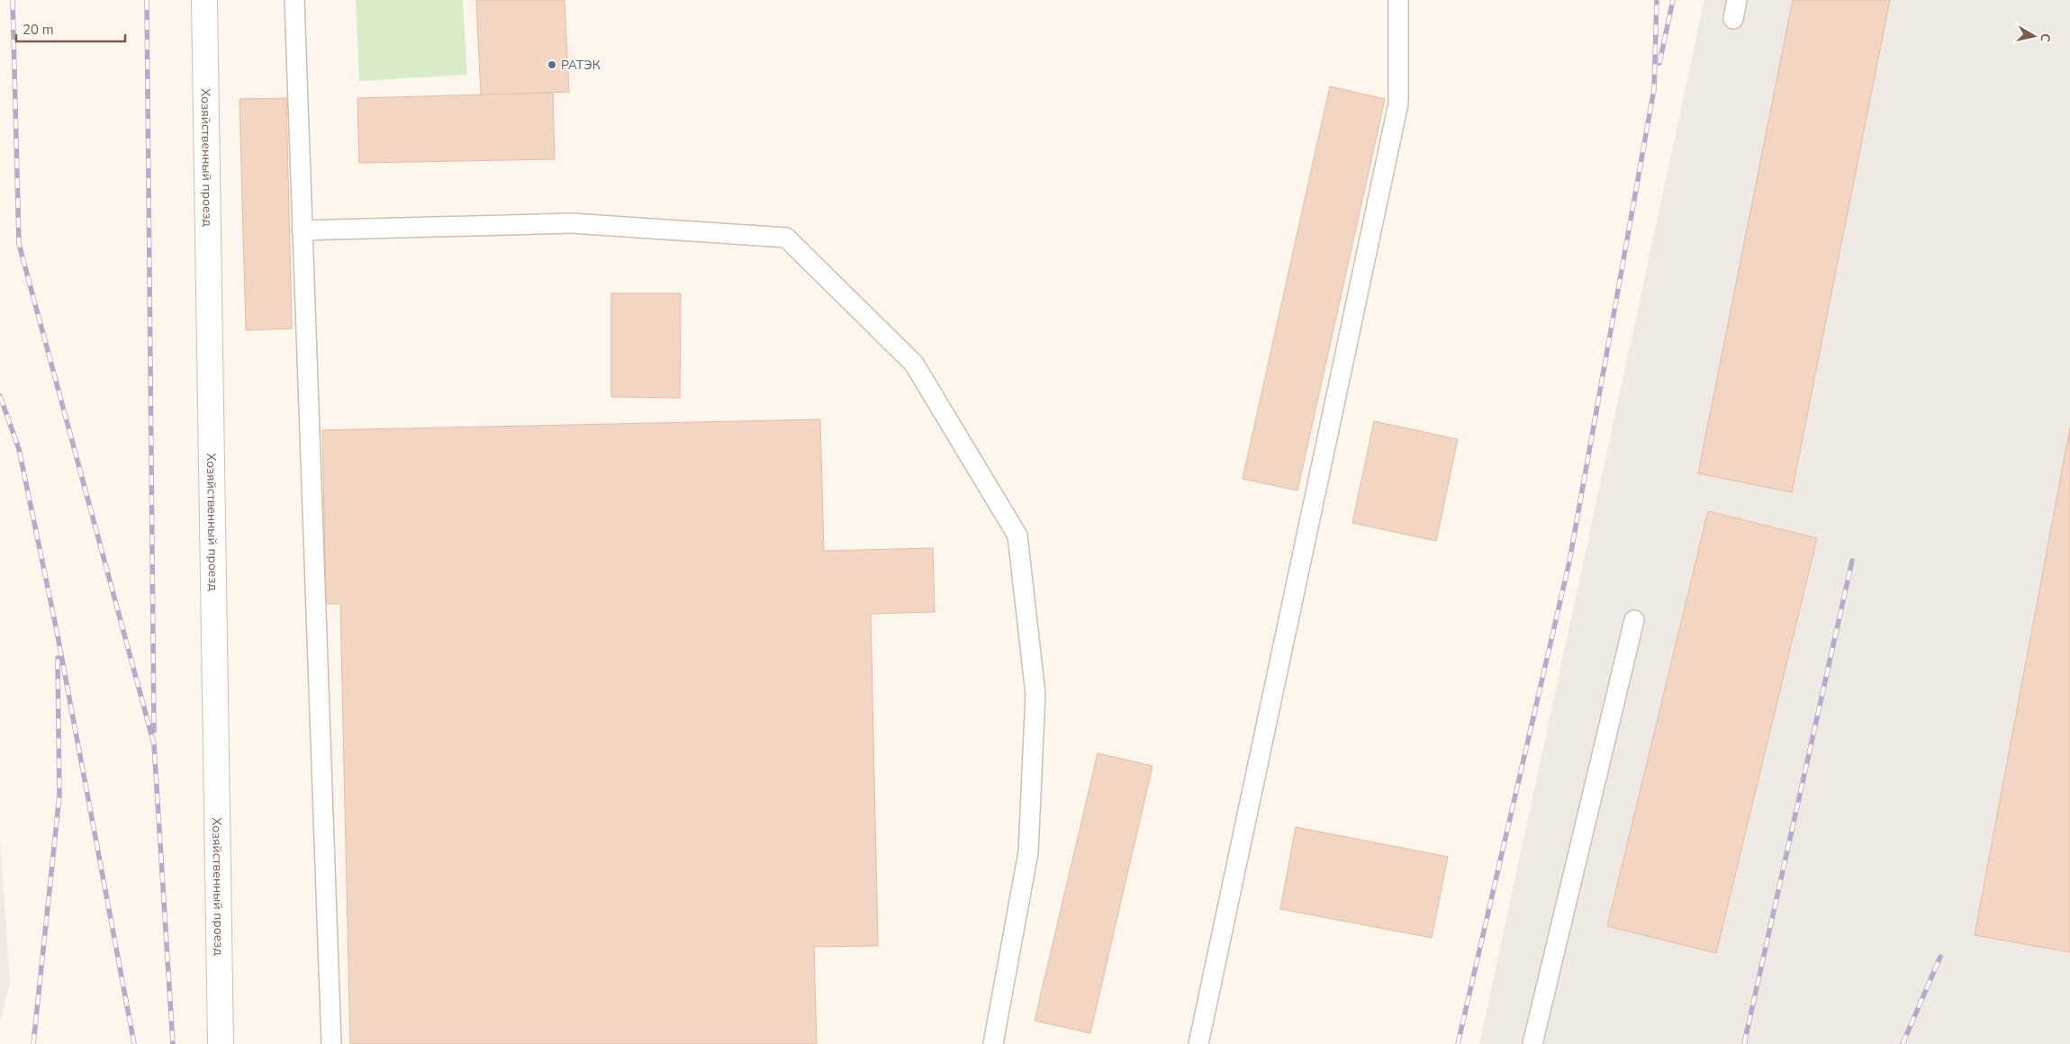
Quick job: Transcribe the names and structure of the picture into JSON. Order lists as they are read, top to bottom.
{
  "streets": {
    "street": ["Хозяйственный проезд"]
  },
  "places": ["РАТЭК"],
  "scale_bar": "20 m",
  "north": "right"
}
